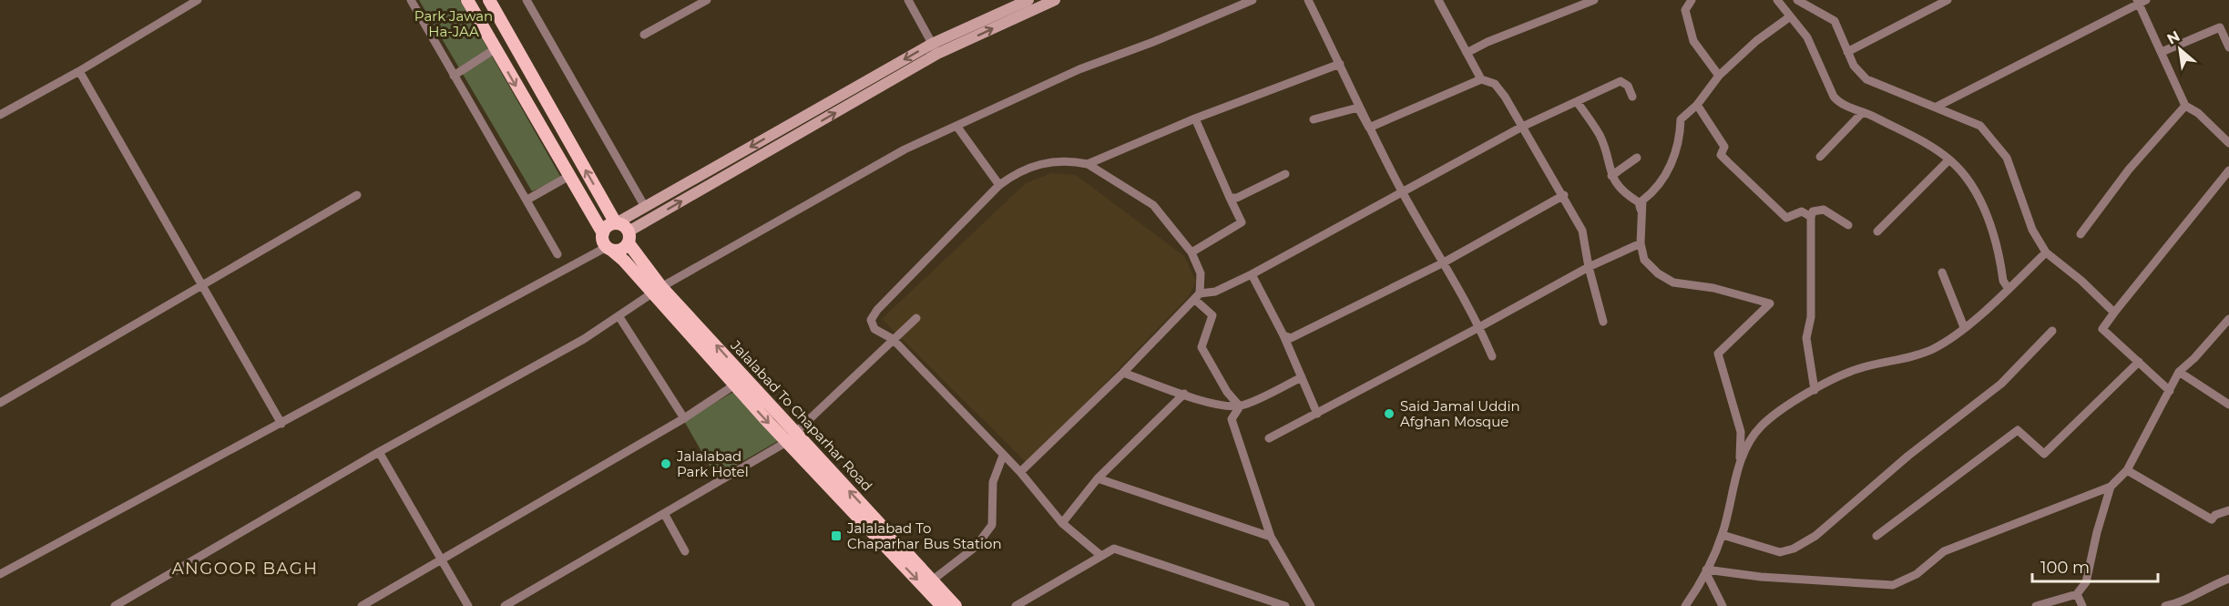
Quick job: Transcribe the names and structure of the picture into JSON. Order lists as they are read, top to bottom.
{
  "streets": {
    "main road": ["Jalalabad To Chaparhar Road"]
  },
  "districts": ["ANGOOR BAGH"],
  "parks": ["Park Jawan Ha-JAA"],
  "places": {
    "other": ["Said Jamal Uddin Afghan Mosque", "Jalalabad Park Hotel"],
    "transit": ["Jalalabad To Chaparhar Bus Station"]
  },
  "scale_bar": "100 m",
  "north": "top left"
}
